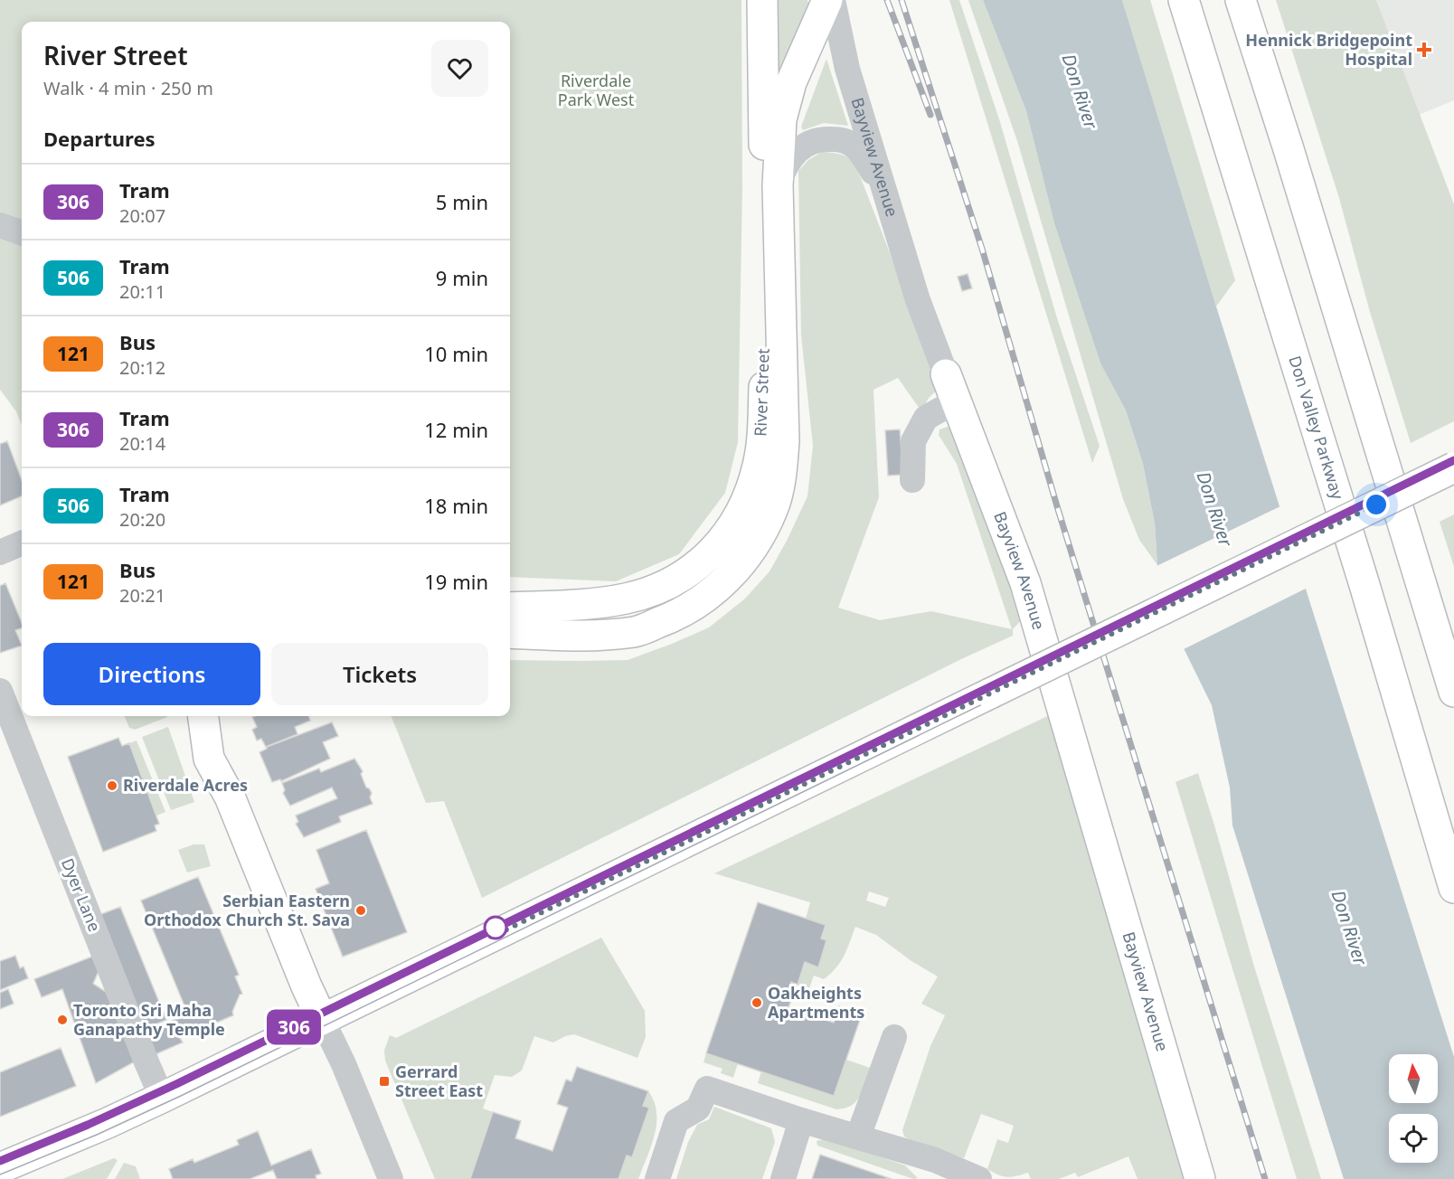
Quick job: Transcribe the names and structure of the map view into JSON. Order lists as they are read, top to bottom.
{
  "streets": {
    "main road": ["Bayview Avenue", "River Street", "Don Valley Parkway"],
    "street": ["Dyer Lane"]
  },
  "crossings": [
    ["Bayview Avenue", "River Street"]
  ],
  "water": ["Don River"],
  "parks": ["Riverdale Park West"],
  "places": {
    "health": ["Hennick Bridgepoint Hospital"],
    "other": [
      "Riverdale Acres",
      "Serbian Eastern Orthodox Church St. Sava",
      "Oakheights Apartments",
      "Toronto Sri Maha Ganapathy Temple"
    ],
    "transit": ["Gerrard Street East"]
  },
  "lines": ["tram line 306"],
  "north": "top",
  "page": {
    "on_map": "306",
    "heading": [
      ["River Street", "Walk · 4 min · 250 m"],
      "Departures"
    ],
    "list": [
      {
        "mark": "306",
        "name": "Tram",
        "note": "20:07",
        "value": "5 min"
      },
      {
        "mark": "506",
        "name": "Tram",
        "note": "20:11",
        "value": "9 min"
      },
      {
        "mark": "121",
        "name": "Bus",
        "note": "20:12",
        "value": "10 min"
      },
      {
        "mark": "306",
        "name": "Tram",
        "note": "20:14",
        "value": "12 min"
      },
      {
        "mark": "506",
        "name": "Tram",
        "note": "20:20",
        "value": "18 min"
      },
      {
        "mark": "121",
        "name": "Bus",
        "note": "20:21",
        "value": "19 min"
      }
    ],
    "buttons": ["Directions", "Tickets"]
  }
}
